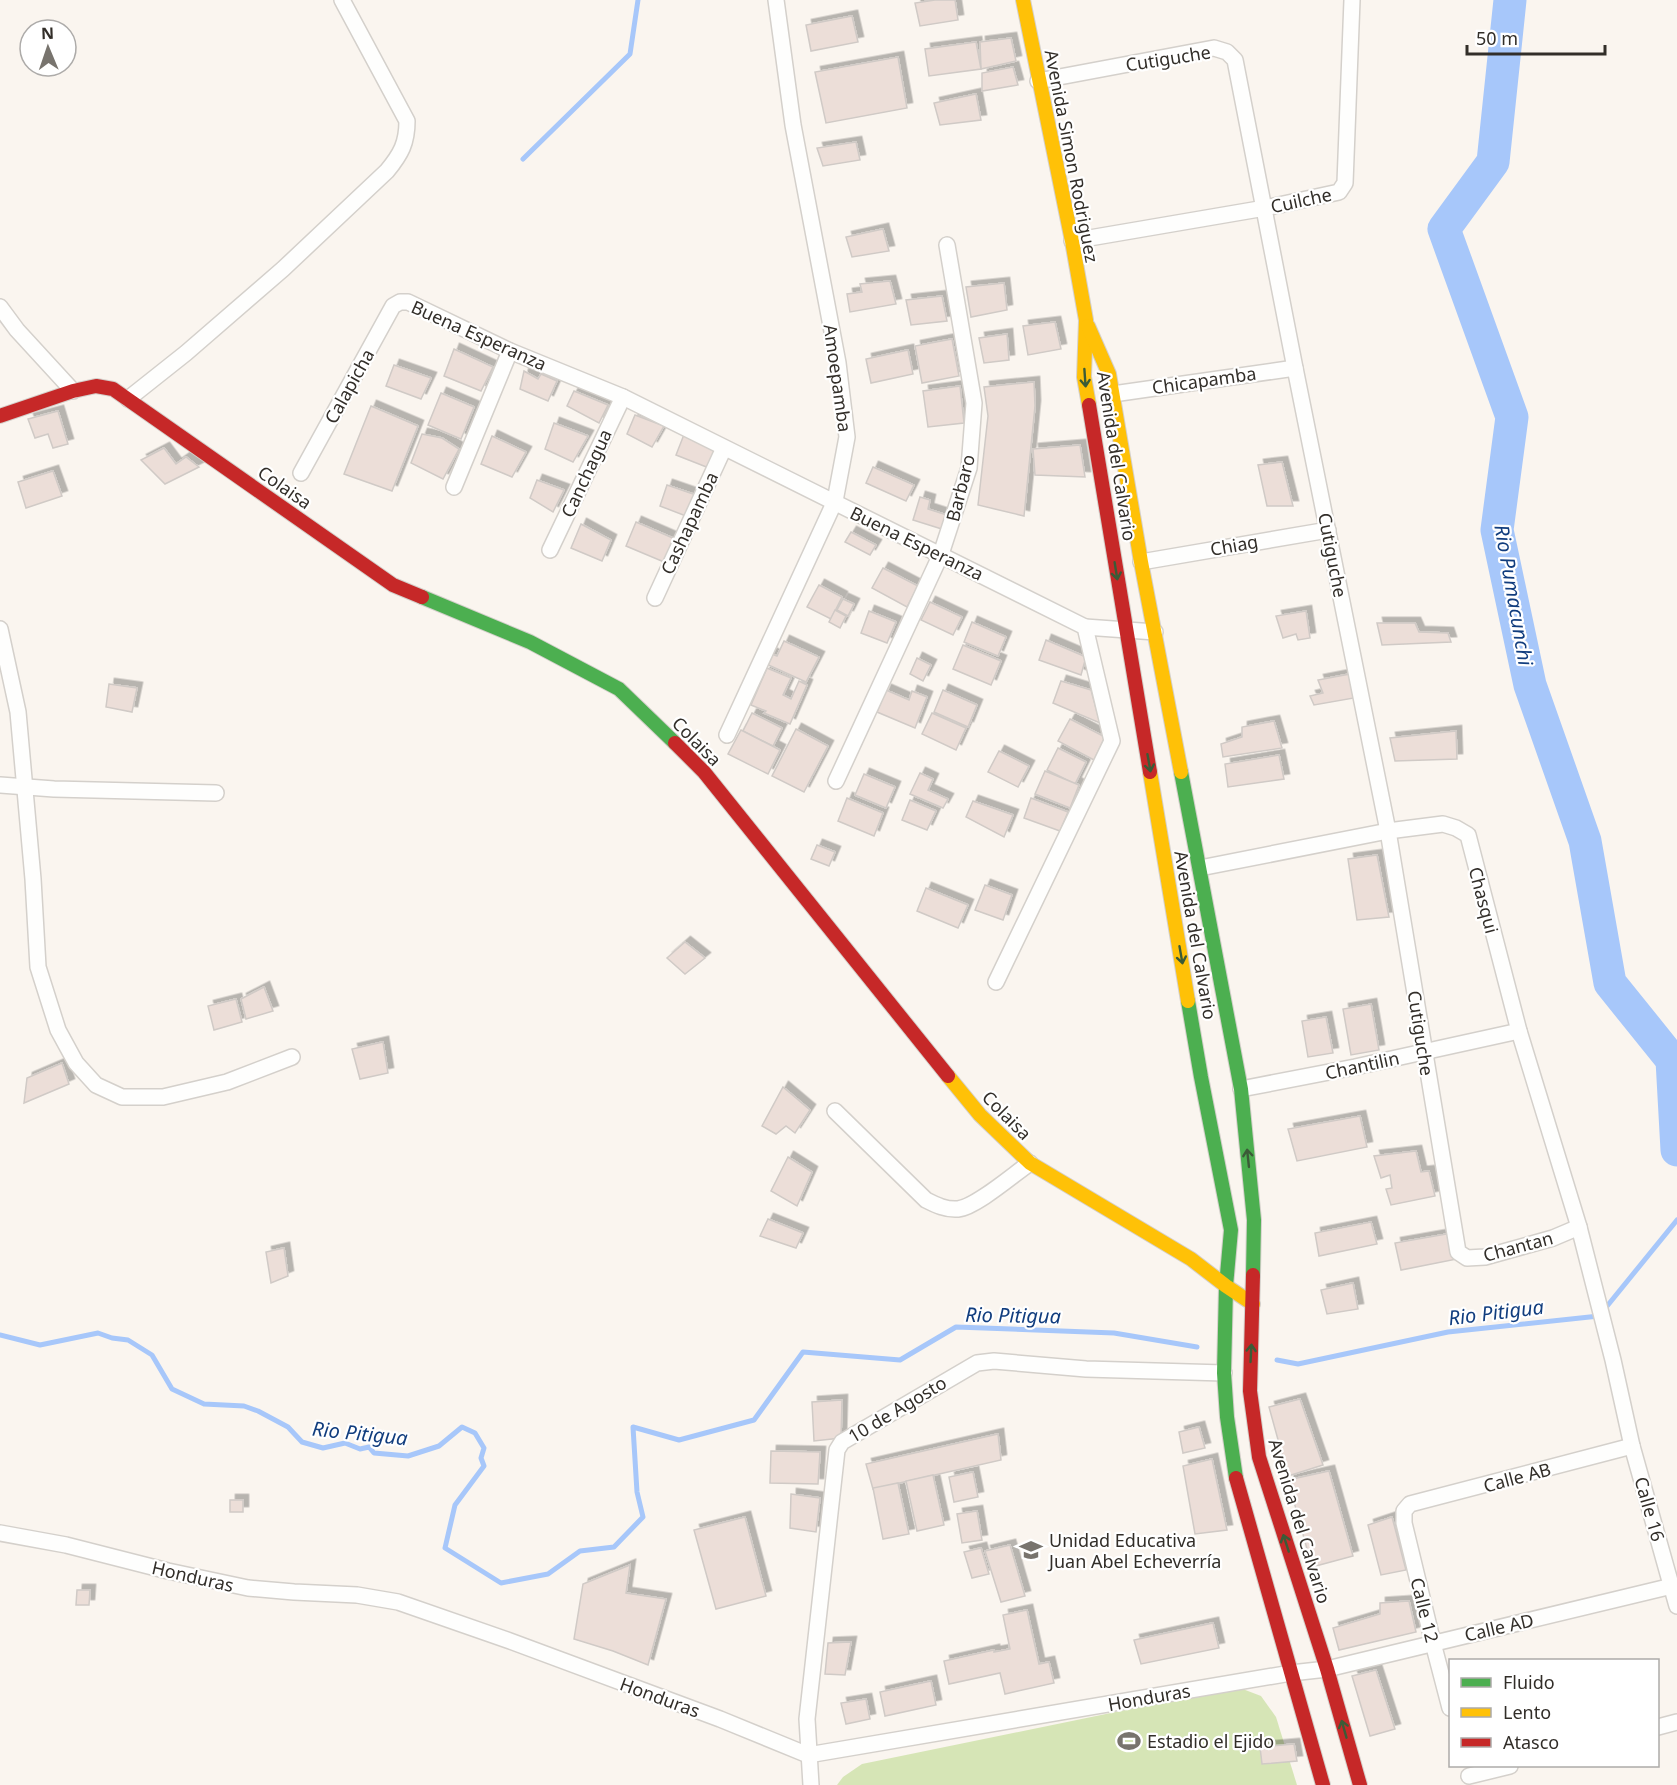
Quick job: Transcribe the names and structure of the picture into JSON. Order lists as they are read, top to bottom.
{
  "streets": {
    "street": [
      "Cutiguche",
      "Avenida Simon Rodriguez",
      "Cuilche",
      "Buena Esperanza",
      "Amoepamba",
      "Chicapamba",
      "Calapicha",
      "Avenida del Calvario",
      "Canchagua",
      "Colaisa",
      "Barbaro",
      "Cashapamba",
      "Chiag",
      "Chasqui",
      "Chantilin",
      "Chantan",
      "10 de Agosto",
      "Calle AB",
      "Calle 16",
      "Honduras",
      "Calle 12",
      "Calle AD"
    ]
  },
  "crossings": [
    ["Cutiguche", "Avenida Simon Rodriguez"],
    ["Cutiguche", "Cuilche"],
    ["Cutiguche", "Chicapamba"],
    ["Cutiguche", "Chiag"],
    ["Cutiguche", "Chasqui"],
    ["Cutiguche", "Chantilin"],
    ["Cutiguche", "Chantan"],
    ["Avenida Simon Rodriguez", "Cuilche"],
    ["Avenida Simon Rodriguez", "Avenida del Calvario"],
    ["Buena Esperanza", "Amoepamba"],
    ["Buena Esperanza", "Calapicha"],
    ["Buena Esperanza", "Canchagua"],
    ["Buena Esperanza", "Barbaro"],
    ["Buena Esperanza", "Cashapamba"],
    ["Chicapamba", "Avenida del Calvario"],
    ["Avenida del Calvario", "Colaisa"],
    ["Avenida del Calvario", "Chiag"],
    ["Avenida del Calvario", "Chasqui"],
    ["Avenida del Calvario", "Chantilin"],
    ["Avenida del Calvario", "10 de Agosto"],
    ["Avenida del Calvario", "Honduras"],
    ["Avenida del Calvario", "Calle AD"],
    ["Chasqui", "Chantilin"],
    ["Chasqui", "Chantan"],
    ["Chasqui", "Calle 16"],
    ["10 de Agosto", "Honduras"],
    ["Calle AB", "Calle 16"],
    ["Calle AB", "Calle 12"],
    ["Calle 16", "Calle AD"],
    ["Honduras", "Calle AD"],
    ["Calle 12", "Calle AD"]
  ],
  "water": ["Rio Pumacunchi", "Rio Pitigua"],
  "places": {
    "school or university": ["Unidad Educativa Juan Abel Echeverría"],
    "sports": ["Estadio el Ejido"]
  },
  "legend": ["Fluido", "Lento", "Atasco"],
  "scale_bar": "50 m",
  "north": "top"
}
